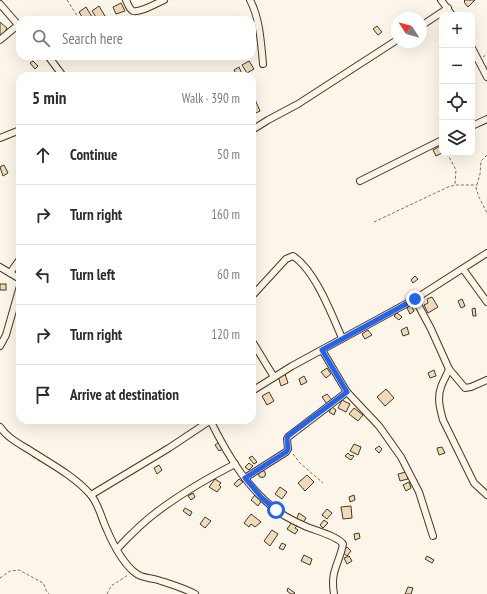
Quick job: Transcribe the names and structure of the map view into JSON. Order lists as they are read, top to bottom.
{
  "north": "top left",
  "page": {
    "map_buttons": ["+", "−"],
    "search": "Search here",
    "heading": ["5 min", "Walk · 390 m"],
    "list": [
      ["Continue", "50 m"],
      ["Turn right", "160 m"],
      ["Turn left", "60 m"],
      ["Turn right", "120 m"],
      "Arrive at destination"
    ]
  }
}
